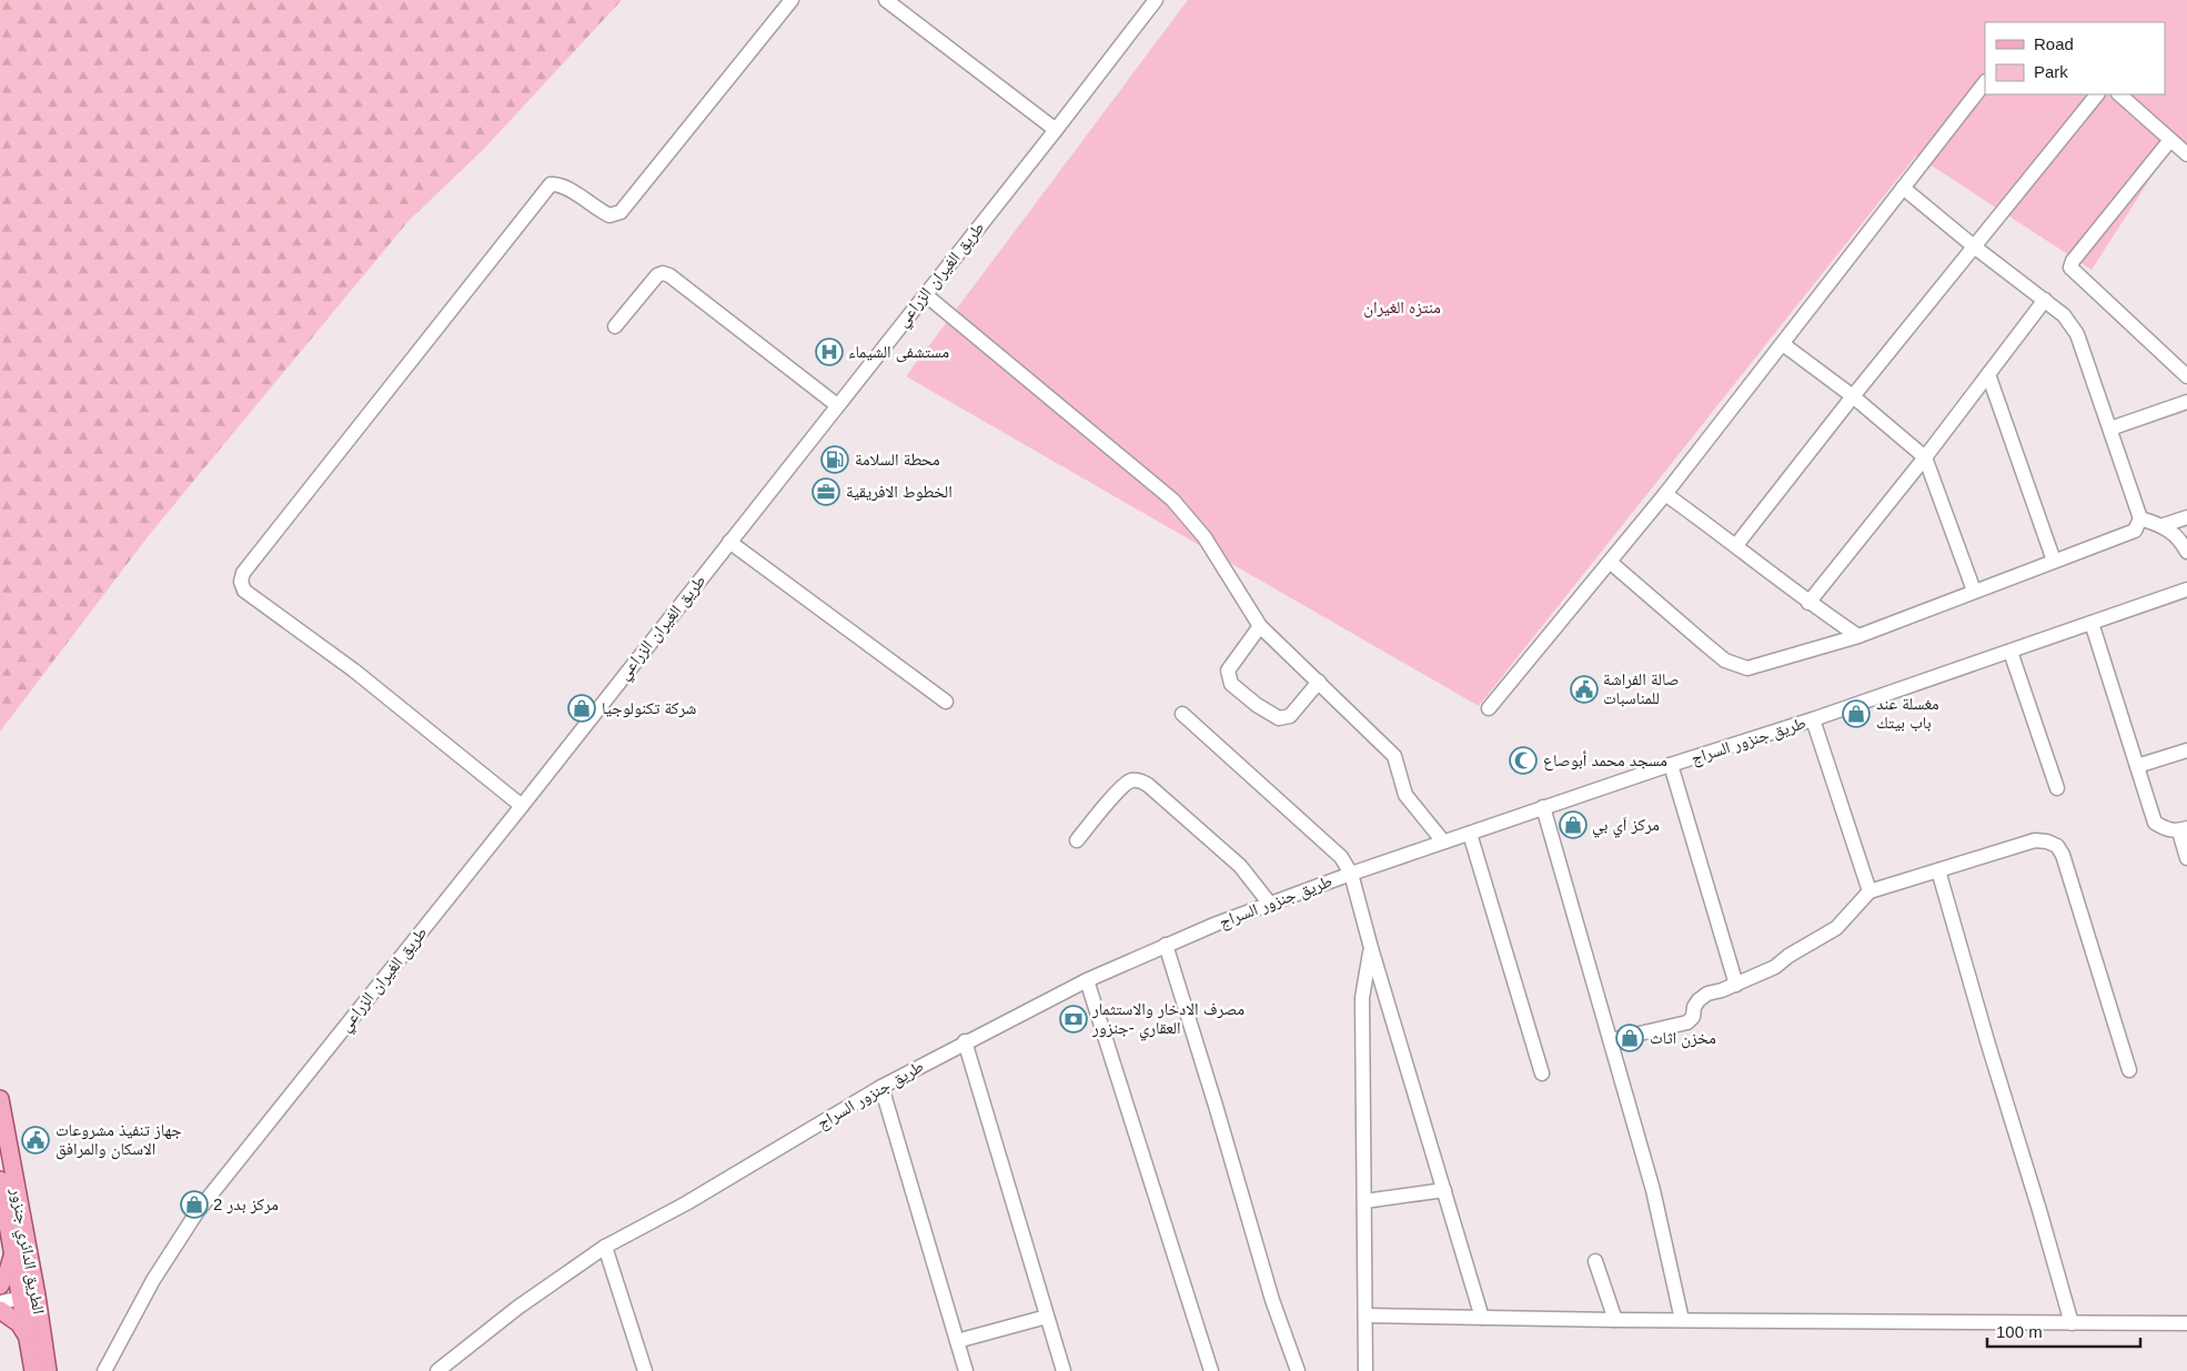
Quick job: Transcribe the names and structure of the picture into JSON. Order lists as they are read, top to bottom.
{
  "streets": {
    "main road": ["الطريق الدائري جنزور"],
    "street": ["طريق الغيران الزراعي", "طريق جنزور السراج"]
  },
  "parks": ["منتزه الغيران"],
  "places": {
    "hospital": ["مستشفى الشيماء"],
    "fuel station": ["محطة السلامة"],
    "office": ["الخطوط الافريقية"],
    "public building": ["صالة الفراشة للمناسبات", "جهاز تنفيذ مشروعات الاسكان والمرافق"],
    "shop": [
      "شركة تكنولوجيا",
      "مغسلة عند باب بيتك",
      "مركز اَي بي",
      "مخزن اثاث",
      "مركز بدر 2"
    ],
    "mosque": ["مسجد محمد أبوصاع"],
    "bank": ["مصرف الادخار والاستثمار العقاري -جنزور"]
  },
  "legend": ["Road", "Park"],
  "scale_bar": "100 m"
}
